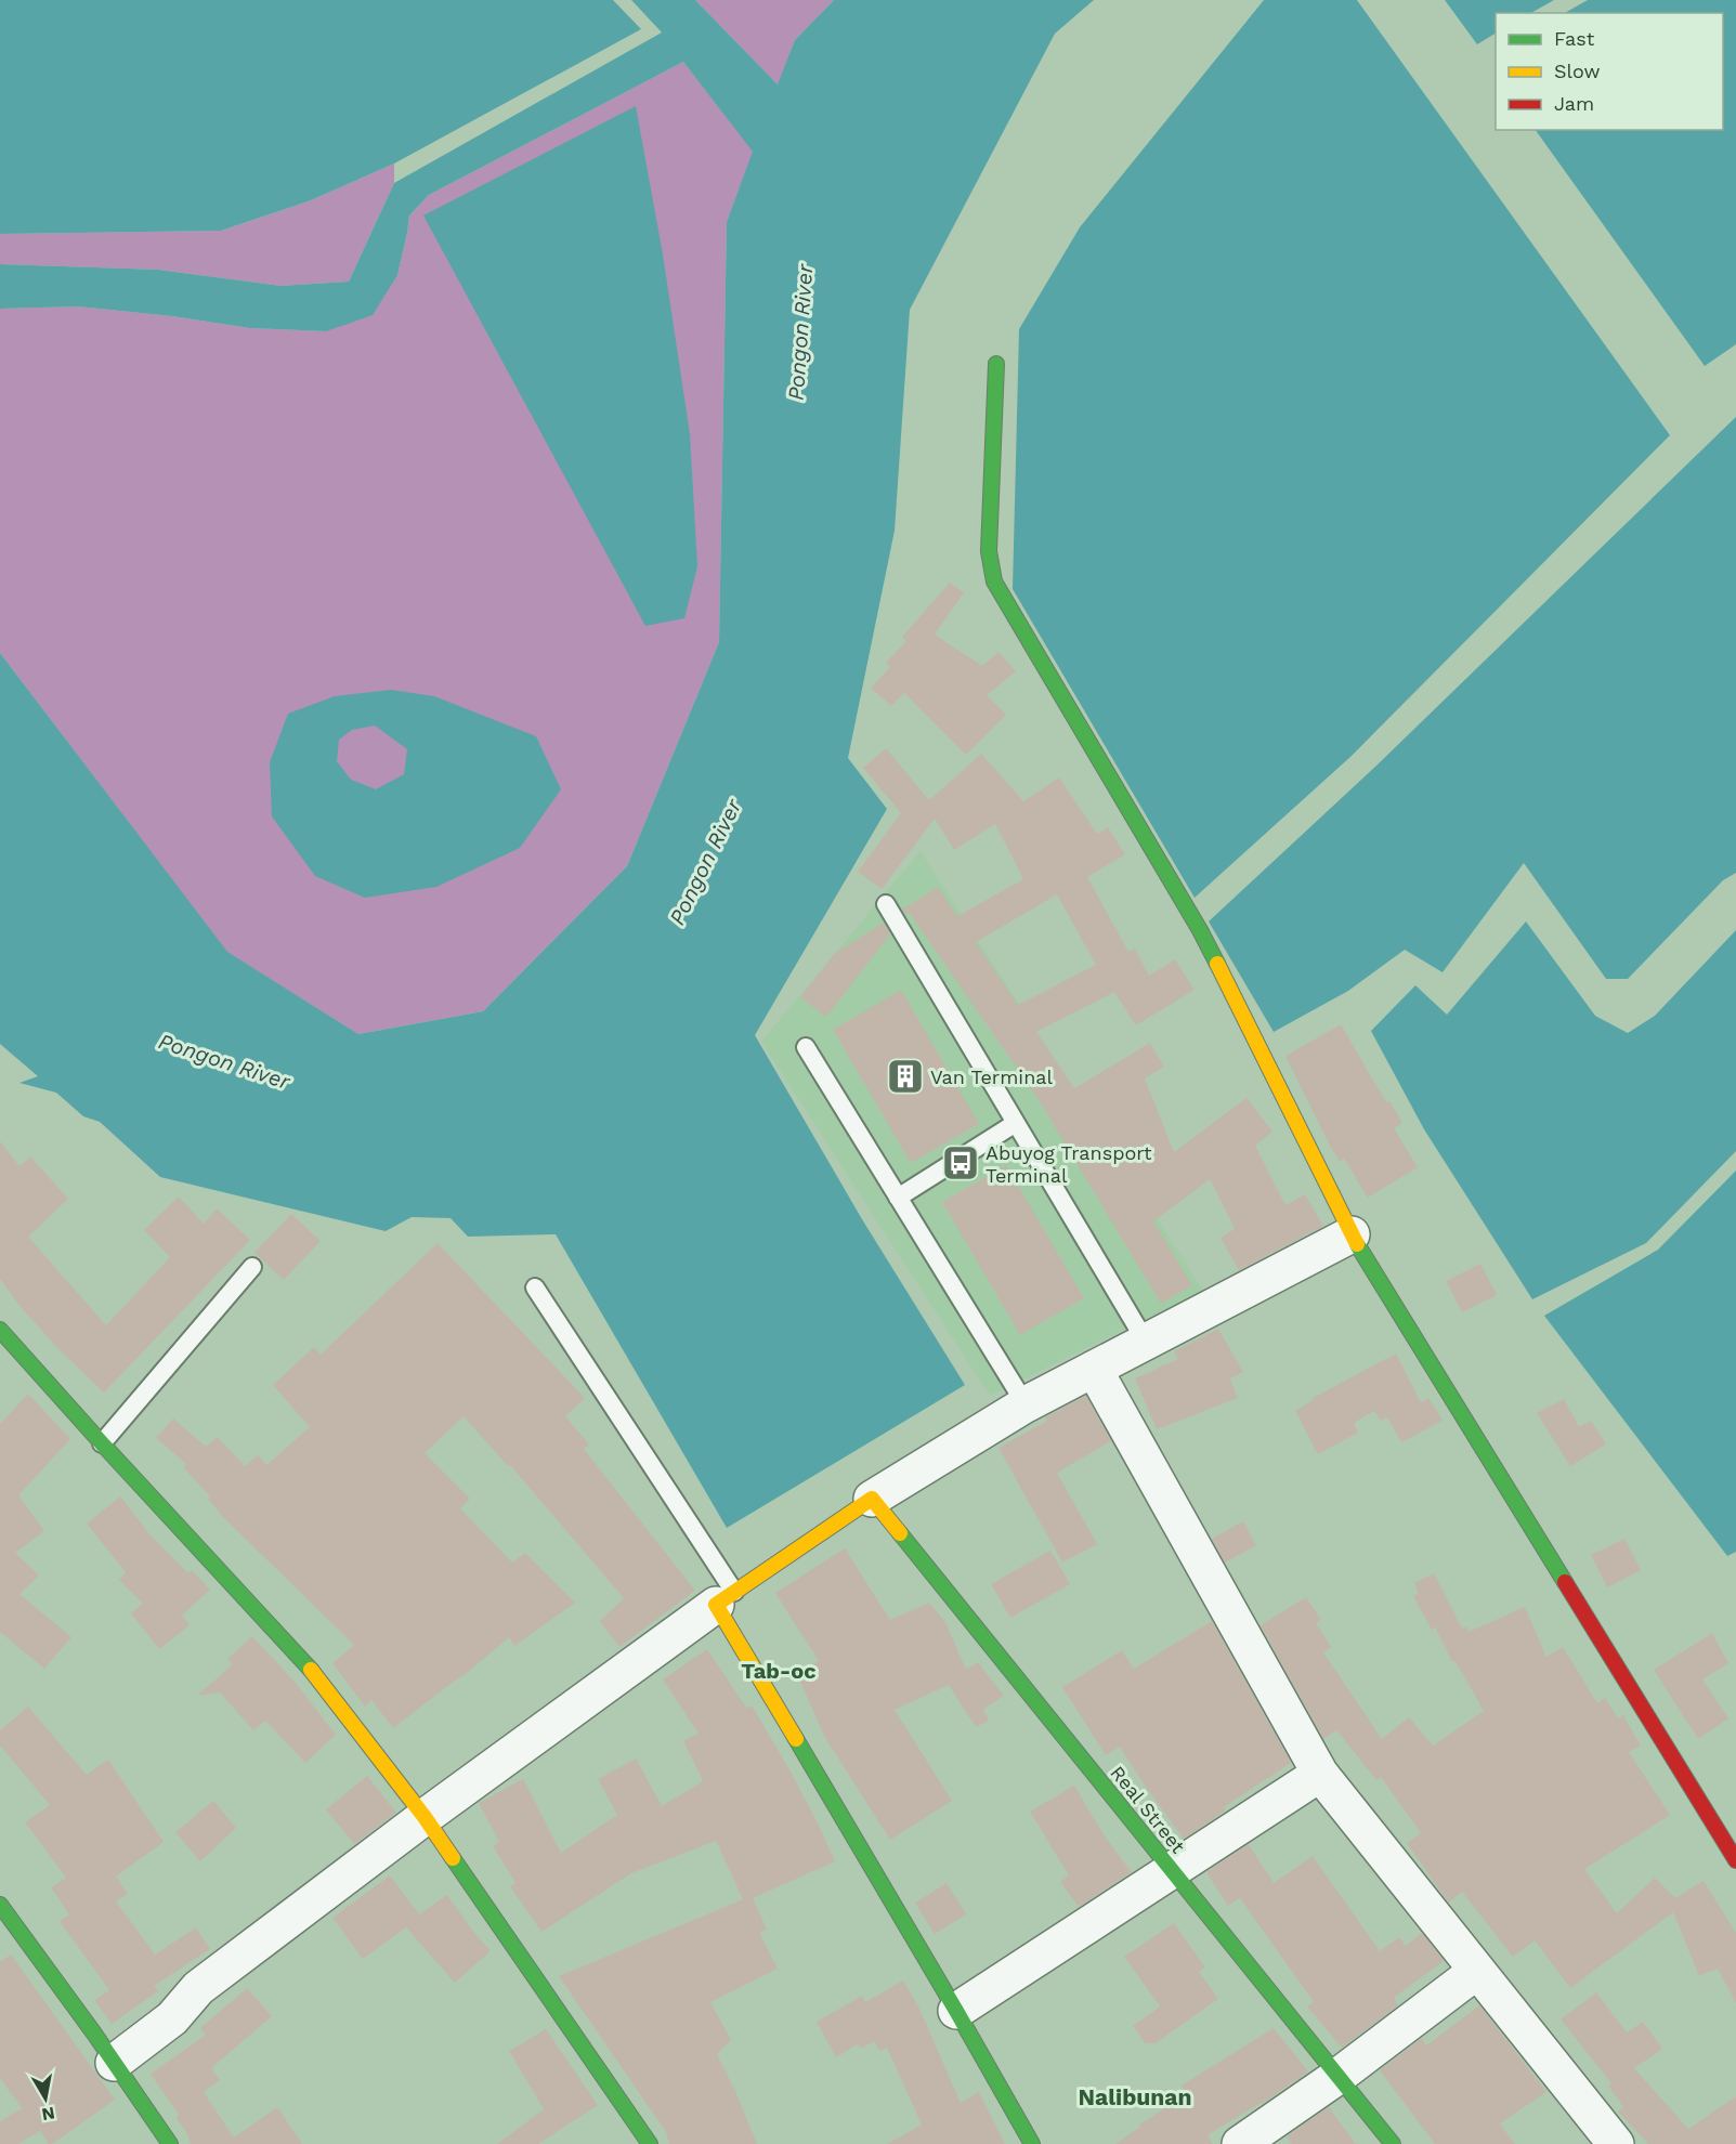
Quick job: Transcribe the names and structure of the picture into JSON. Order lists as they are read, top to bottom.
{
  "streets": {
    "street": ["Real Street"]
  },
  "districts": ["Tab-oc", "Nalibunan"],
  "water": ["Pongon River"],
  "places": {
    "building": ["Van Terminal"],
    "bus stop": ["Abuyog Transport Terminal"]
  },
  "legend": ["Fast", "Slow", "Jam"],
  "north": "bottom"
}
